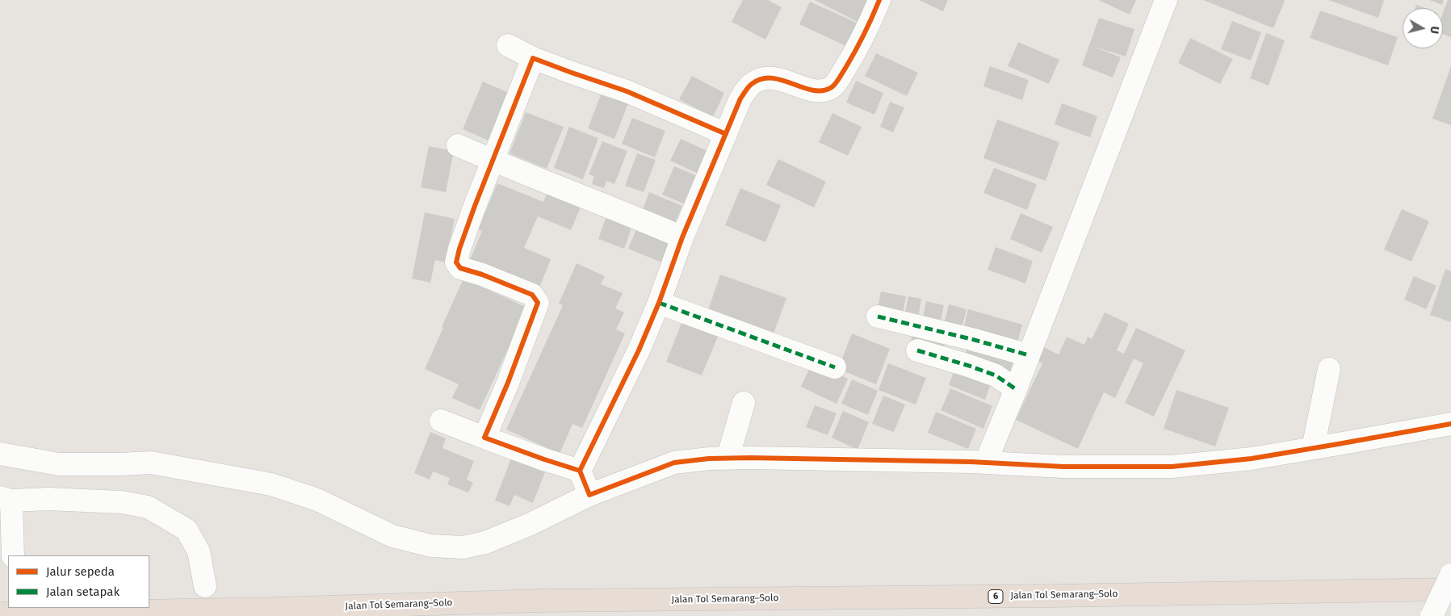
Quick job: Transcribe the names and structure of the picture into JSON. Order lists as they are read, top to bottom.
{
  "streets": {
    "highway": ["Jalan Tol Semarang–Solo", "6"]
  },
  "legend": ["Jalur sepeda", "Jalan setapak"],
  "north": "right"
}
